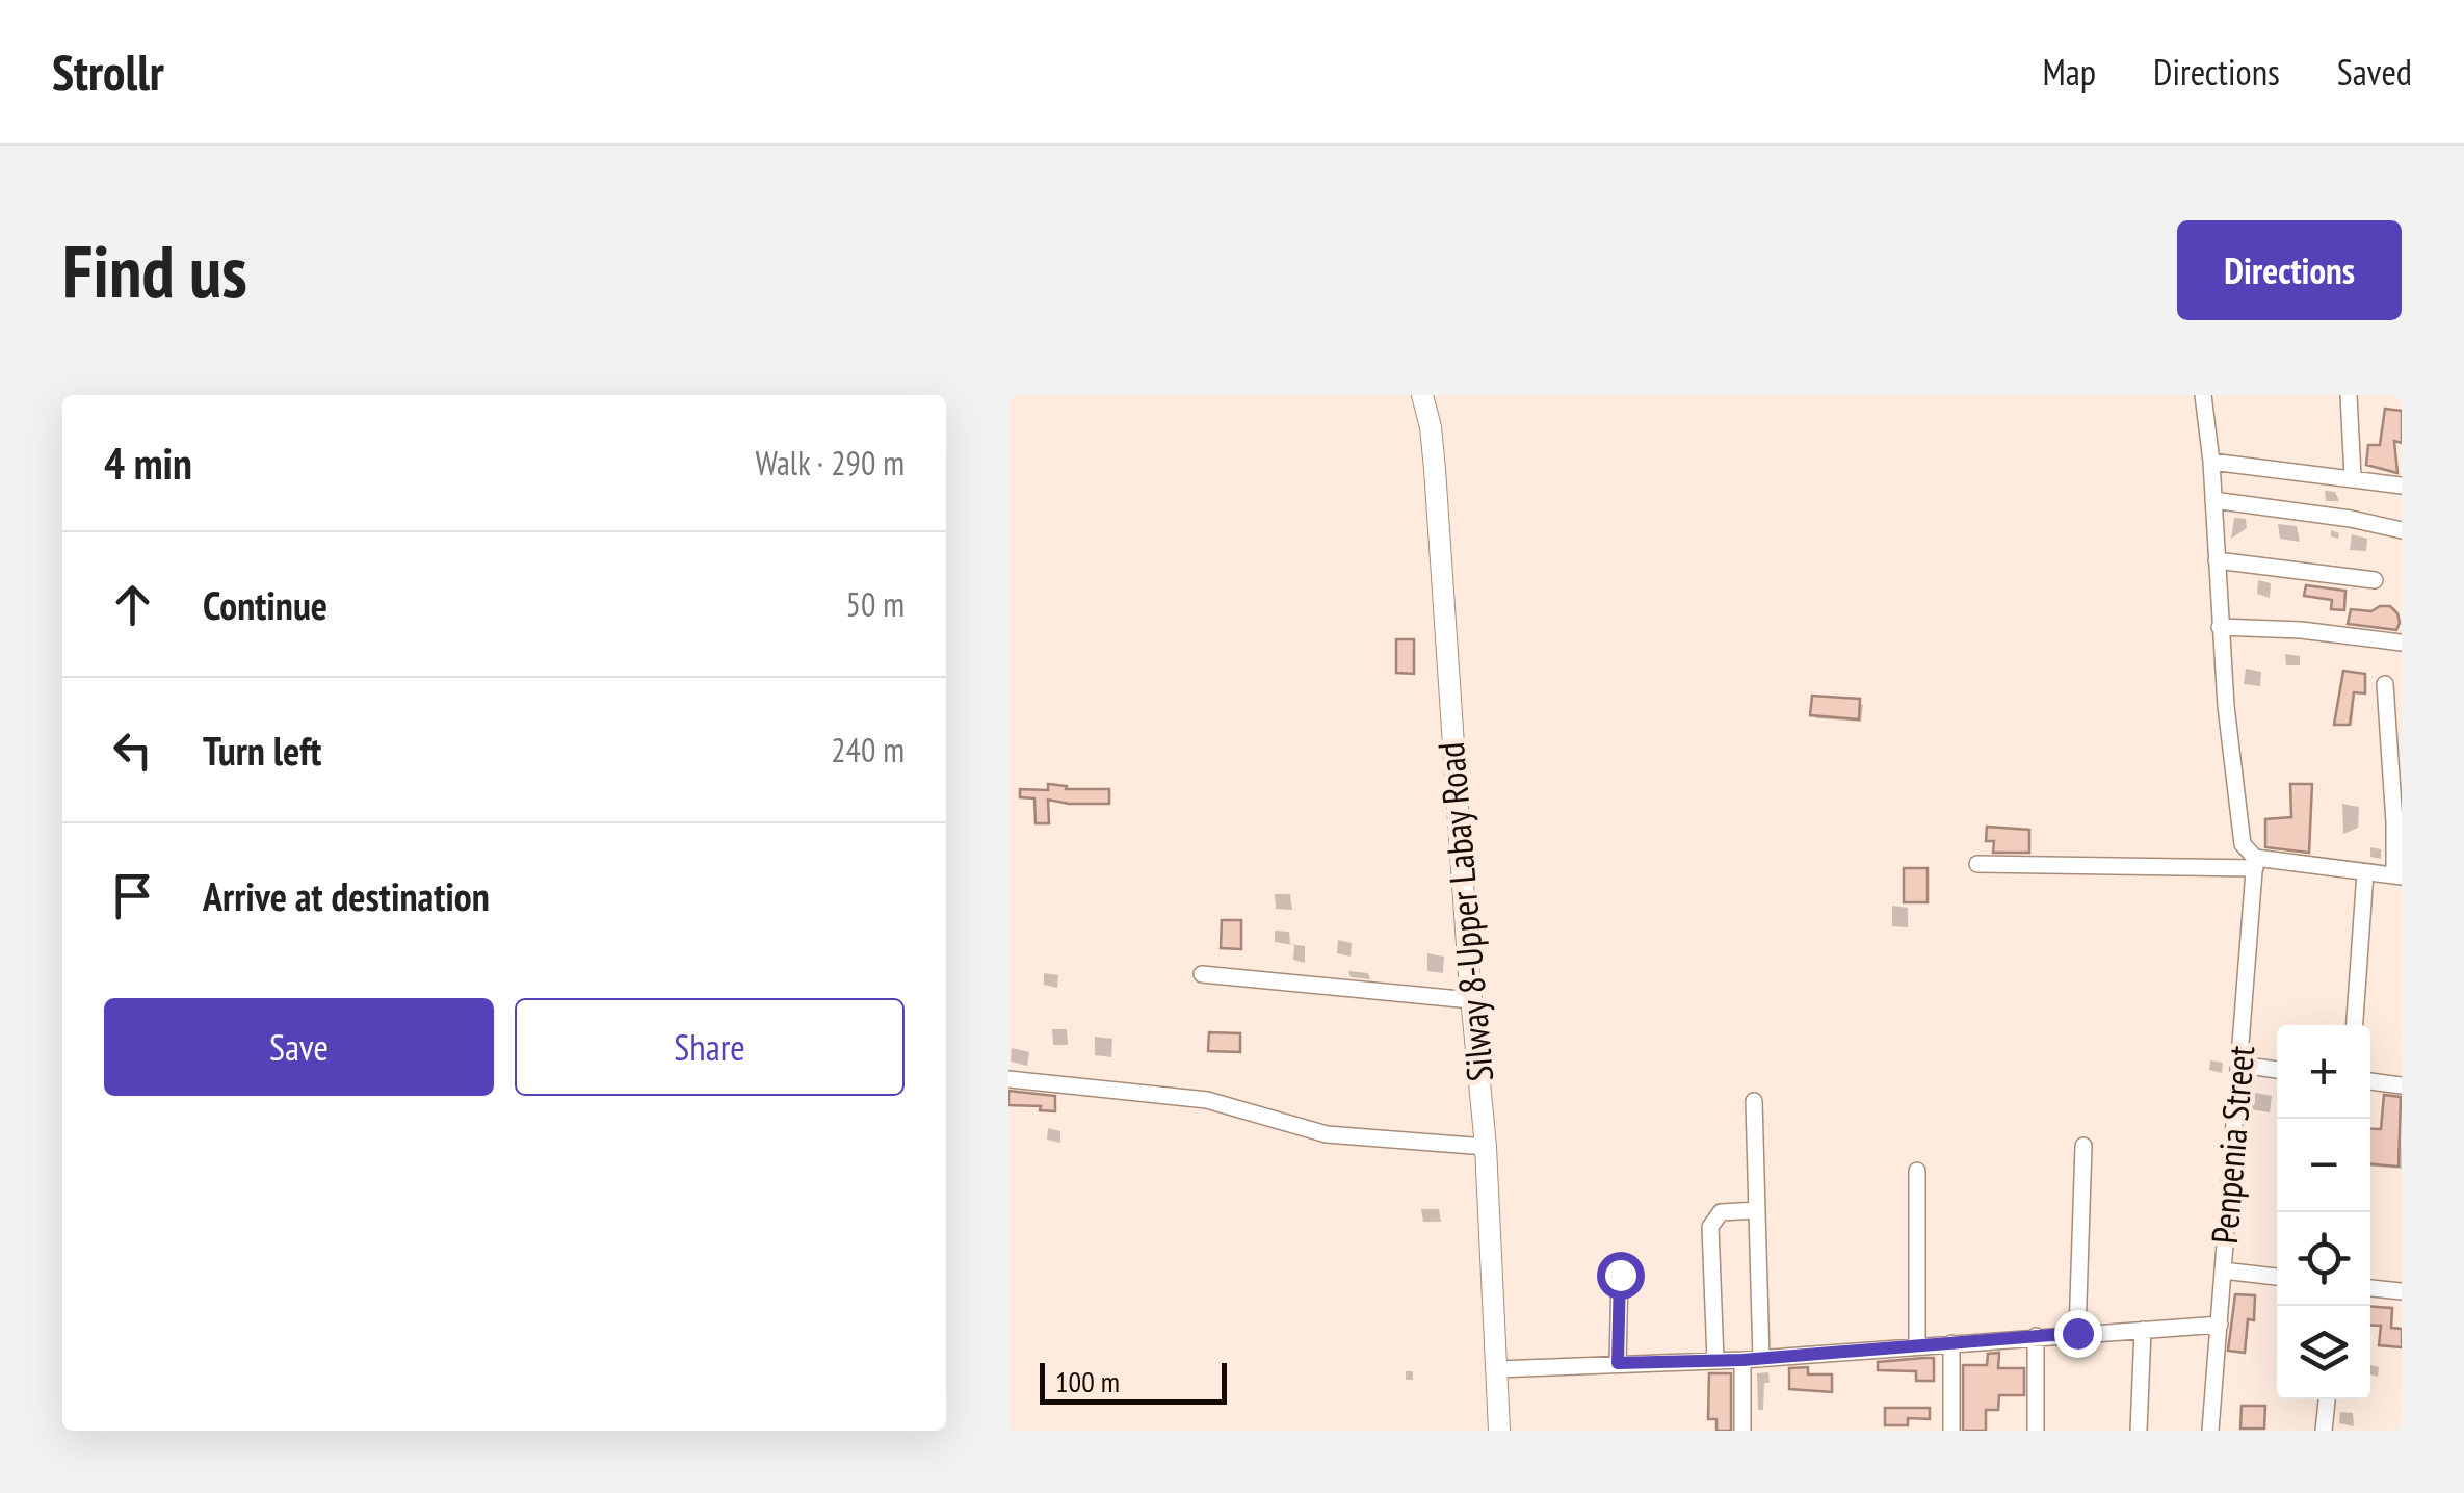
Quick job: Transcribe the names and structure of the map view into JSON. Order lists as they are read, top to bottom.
{
  "streets": {
    "main road": ["Silway 8-Upper Labay Road"],
    "street": ["Penpenia Street"]
  },
  "scale_bar": "100 m",
  "page": {
    "header": "Strollr",
    "nav": ["Map", "Directions", "Saved"],
    "buttons": [
      "Directions",
      ["Save", "Share"]
    ],
    "title": "Find us",
    "heading": ["4 min", "Walk · 290 m"],
    "list": [
      ["Continue", "50 m"],
      ["Turn left", "240 m"],
      "Arrive at destination"
    ],
    "map_buttons": ["+", "−"],
    "scale": "100 m"
  }
}
